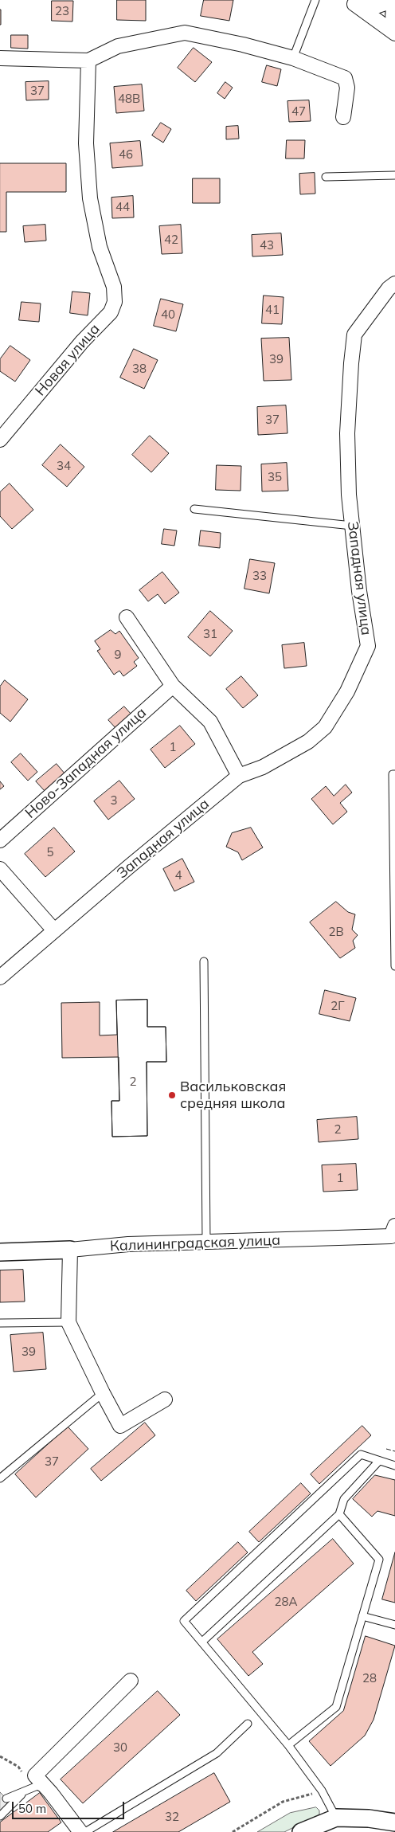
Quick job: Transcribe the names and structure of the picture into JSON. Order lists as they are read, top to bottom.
{
  "streets": {
    "street": [
      "Новая улица",
      "Западная улица",
      "Ново-Западная улица",
      "Калининградская улица"
    ]
  },
  "places": ["Васильковская средняя школа"],
  "house_numbers": [
    "23",
    "37",
    "48В",
    "47",
    "46",
    "44",
    "42",
    "43",
    "41",
    "40",
    "39",
    "38",
    "37",
    "34",
    "35",
    "33",
    "31",
    "9",
    "1",
    "3",
    "5",
    "4",
    "2В",
    "2Г",
    "2",
    "2",
    "1",
    "39",
    "37",
    "28А",
    "28",
    "30",
    "32"
  ],
  "scale_bar": "50 m"
}
